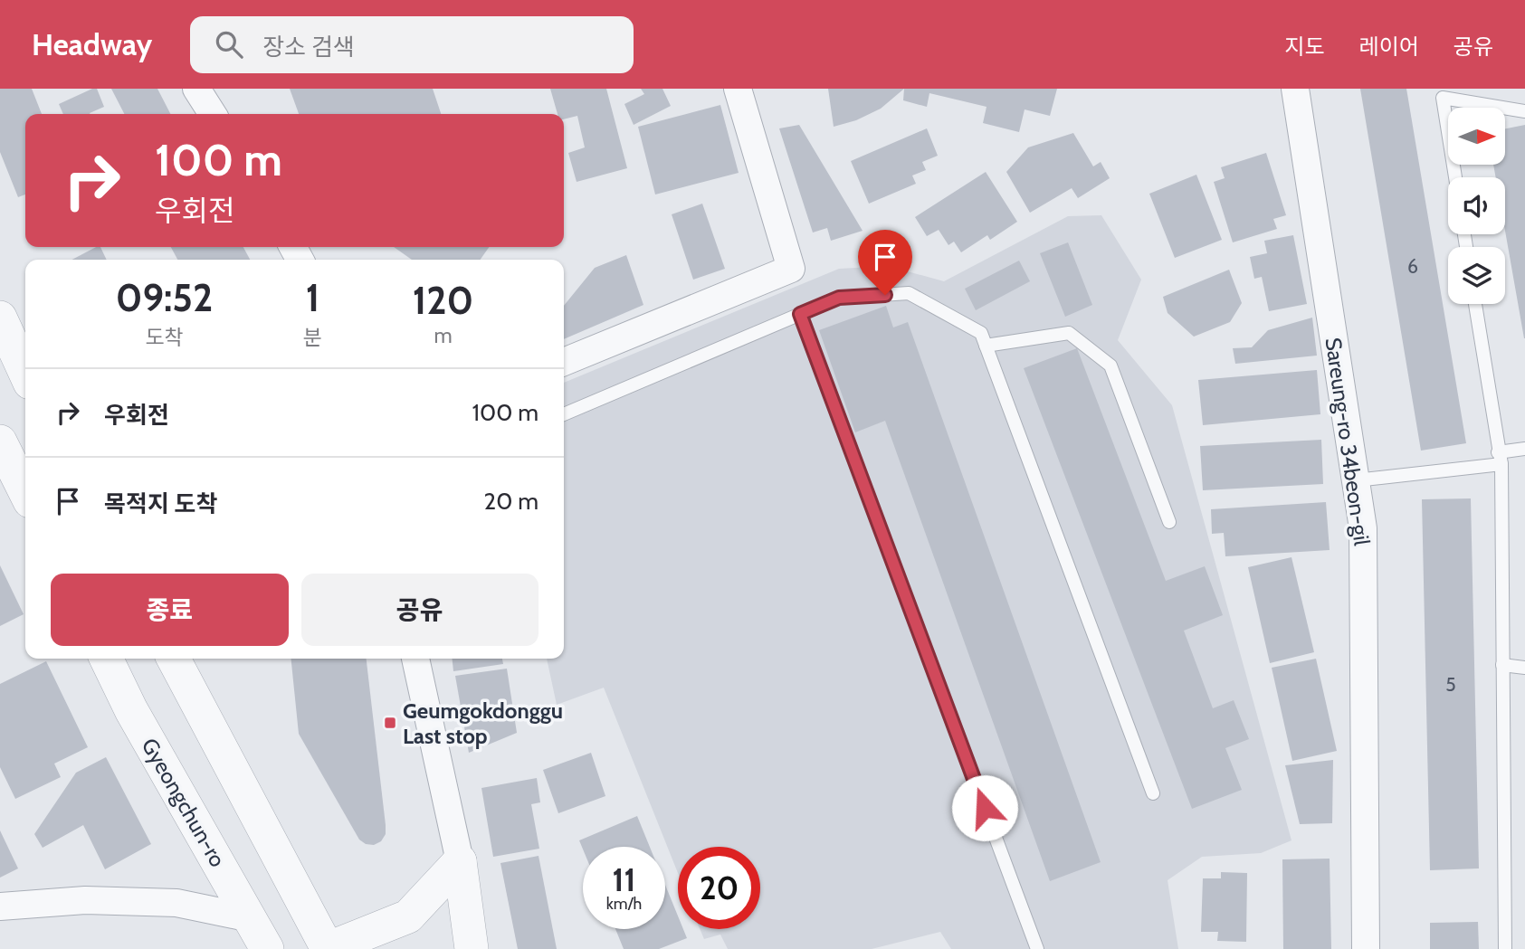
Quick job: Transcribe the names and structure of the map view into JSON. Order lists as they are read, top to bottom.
{
  "streets": {
    "street": ["Sareung-ro 34beon-gil", "Gyeongchun-ro"]
  },
  "places": {
    "transit": ["Geumgokdonggu Last stop"]
  },
  "house_numbers": ["6", "5"],
  "north": "right",
  "page": {
    "header": "Headway",
    "search": "장소 검색",
    "nav": ["지도", "레이어", "공유"],
    "turn": ["100 m", "우회전"],
    "eta": [
      "09:52",
      "도착",
      "1",
      "분",
      "120",
      "m"
    ],
    "list": [
      {
        "name": "우회전",
        "value": "100 m"
      },
      {
        "name": "목적지 도착",
        "value": "20 m"
      }
    ],
    "buttons": ["종료", "공유"],
    "speed": "11 km/h",
    "limit": "20"
  }
}
